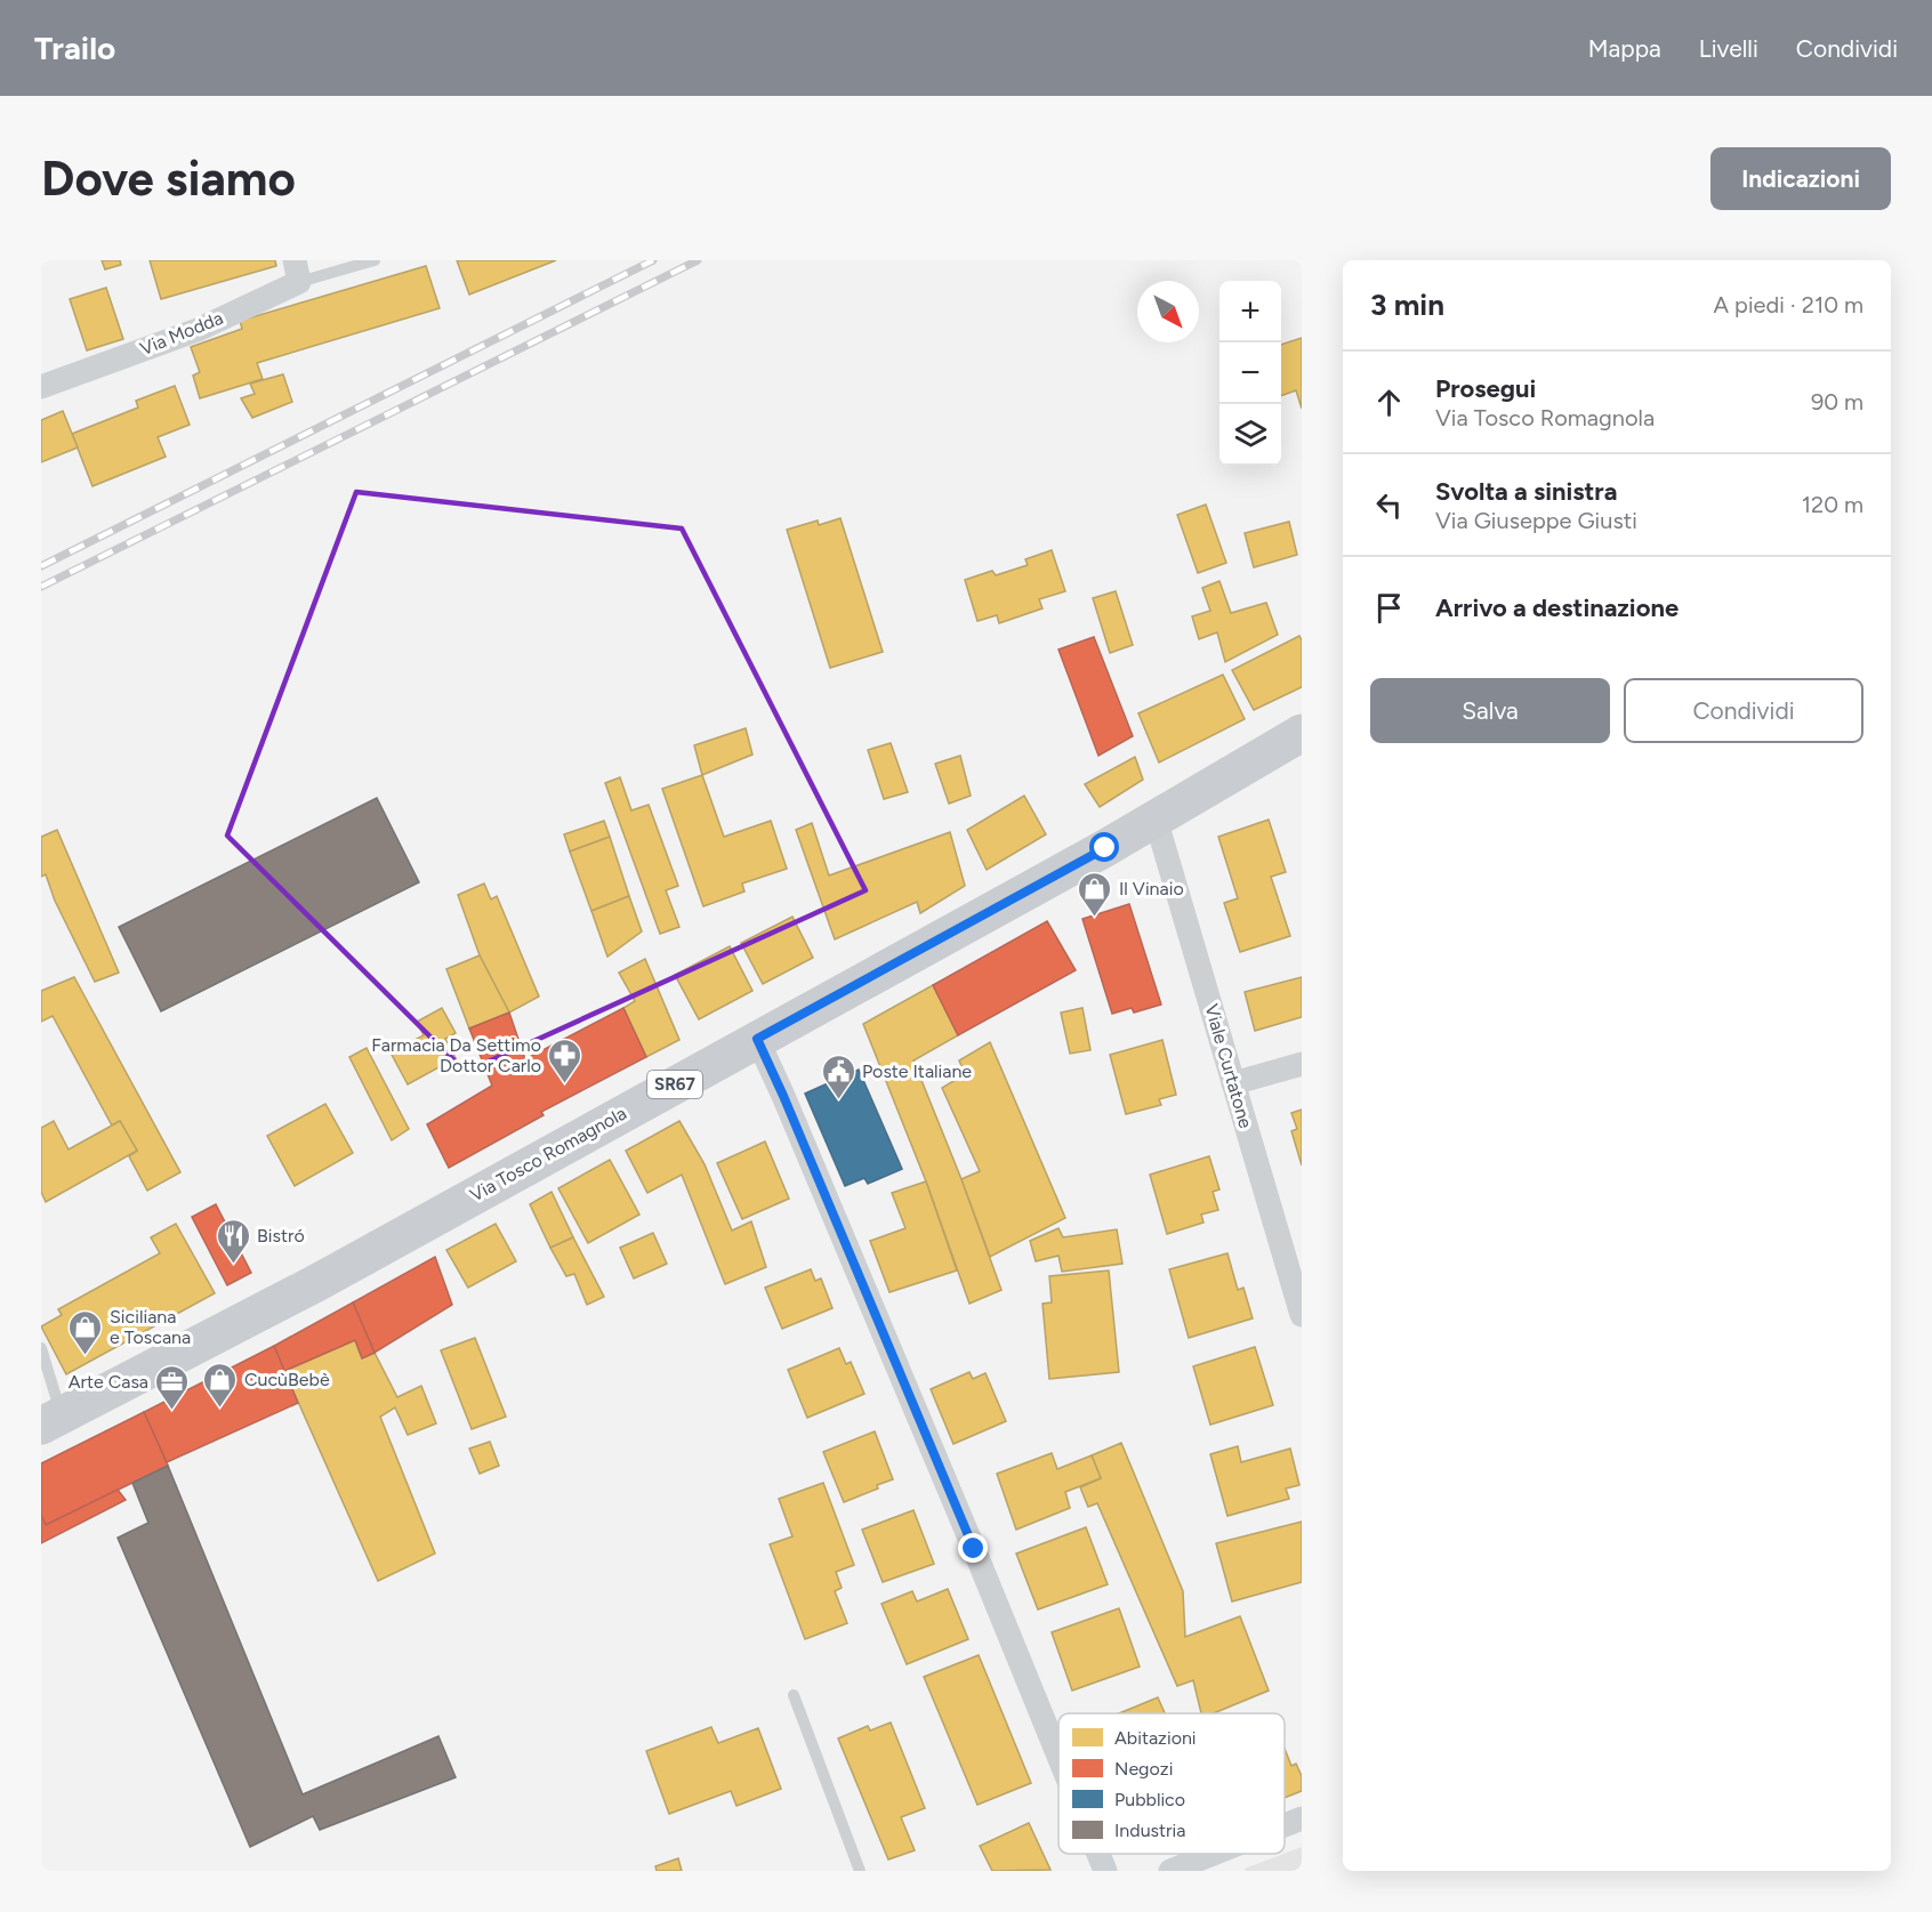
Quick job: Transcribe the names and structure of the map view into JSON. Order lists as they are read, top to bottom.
{
  "streets": {
    "main road": ["SR67", "Via Tosco Romagnola"],
    "street": ["Via Modda", "Viale Curtatone"]
  },
  "crossings": [
    ["Viale Curtatone", "Via Tosco Romagnola"]
  ],
  "places": {
    "shop": ["Il Vinaio", "Siciliana e Toscana", "CucùBebè"],
    "pharmacy": ["Farmacia Da Settimo Dottor Carlo"],
    "public building": ["Poste Italiane"],
    "restaurant": ["Bistró"],
    "office": ["Arte Casa"]
  },
  "legend": [
    "Abitazioni",
    "Negozi",
    "Pubblico",
    "Industria"
  ],
  "north": "bottom right",
  "page": {
    "header": "Trailo",
    "nav": ["Mappa", "Livelli", "Condividi"],
    "buttons": [
      "Indicazioni",
      ["Salva", "Condividi"]
    ],
    "title": "Dove siamo",
    "heading": ["3 min", "A piedi · 210 m"],
    "map_buttons": ["+", "−"],
    "list": [
      ["Prosegui", "Via Tosco Romagnola", "90 m"],
      ["Svolta a sinistra", "Via Giuseppe Giusti", "120 m"],
      "Arrivo a destinazione"
    ]
  }
}
